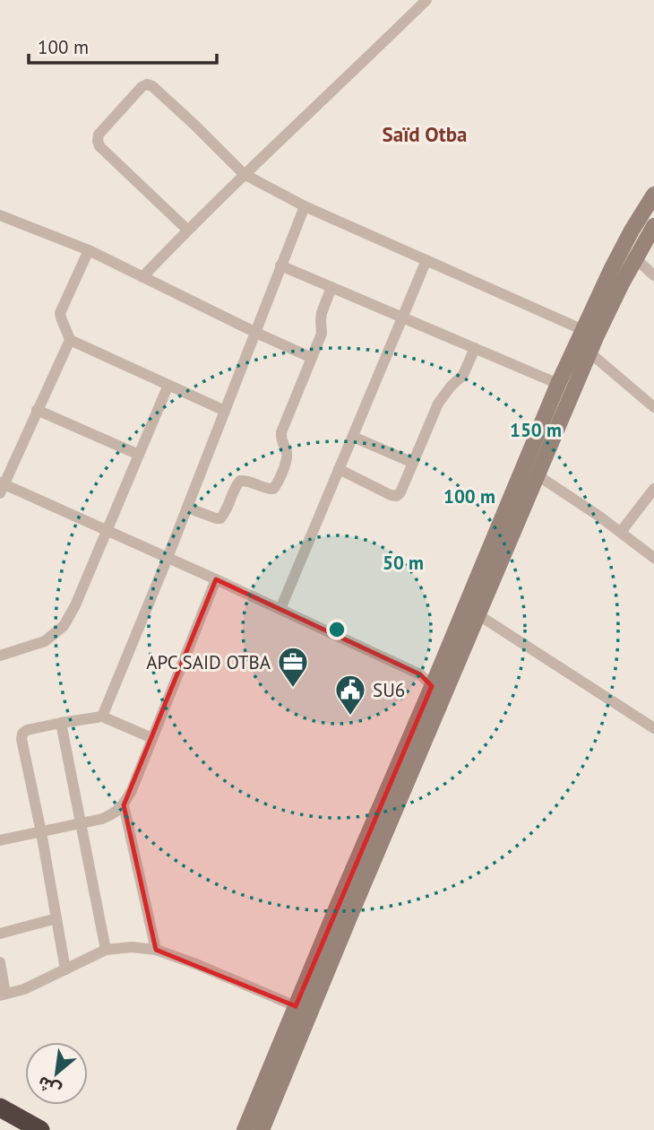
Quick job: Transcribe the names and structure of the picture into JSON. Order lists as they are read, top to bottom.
{
  "districts": ["Saïd Otba"],
  "places": {
    "office": ["APC SAID OTBA"],
    "public building": ["SU6"]
  },
  "scale_bar": "100 m",
  "north": "bottom left",
  "rings": ["150 m", "100 m", "50 m"]
}
